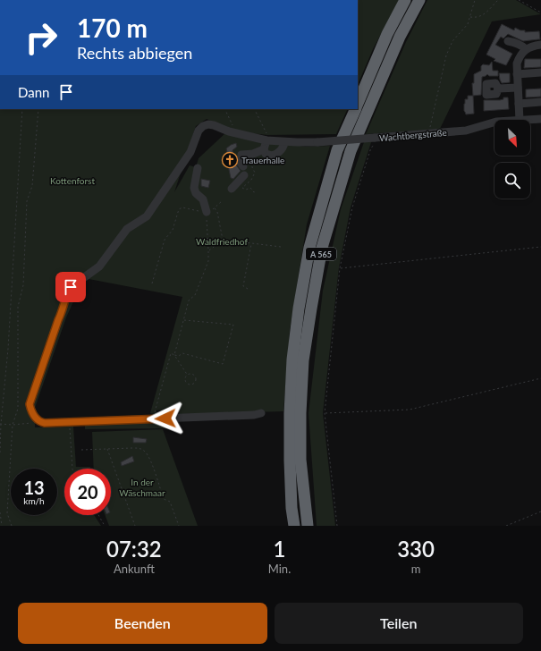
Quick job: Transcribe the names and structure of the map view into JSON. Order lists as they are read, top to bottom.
{
  "streets": {
    "highway": ["A 565"],
    "street": ["Wachtbergstraße"]
  },
  "parks": ["Kottenforst", "Waldfriedhof", "In der Wäschmaar"],
  "places": {
    "church": ["Trauerhalle"]
  },
  "north": "bottom right",
  "page": {
    "turn": ["170 m", "Rechts abbiegen"],
    "then": "Dann",
    "speed": "13 km/h",
    "limit": "20",
    "eta": [
      "07:32",
      "Ankunft",
      "1",
      "Min.",
      "330",
      "m"
    ],
    "buttons": ["Beenden", "Teilen"]
  }
}
